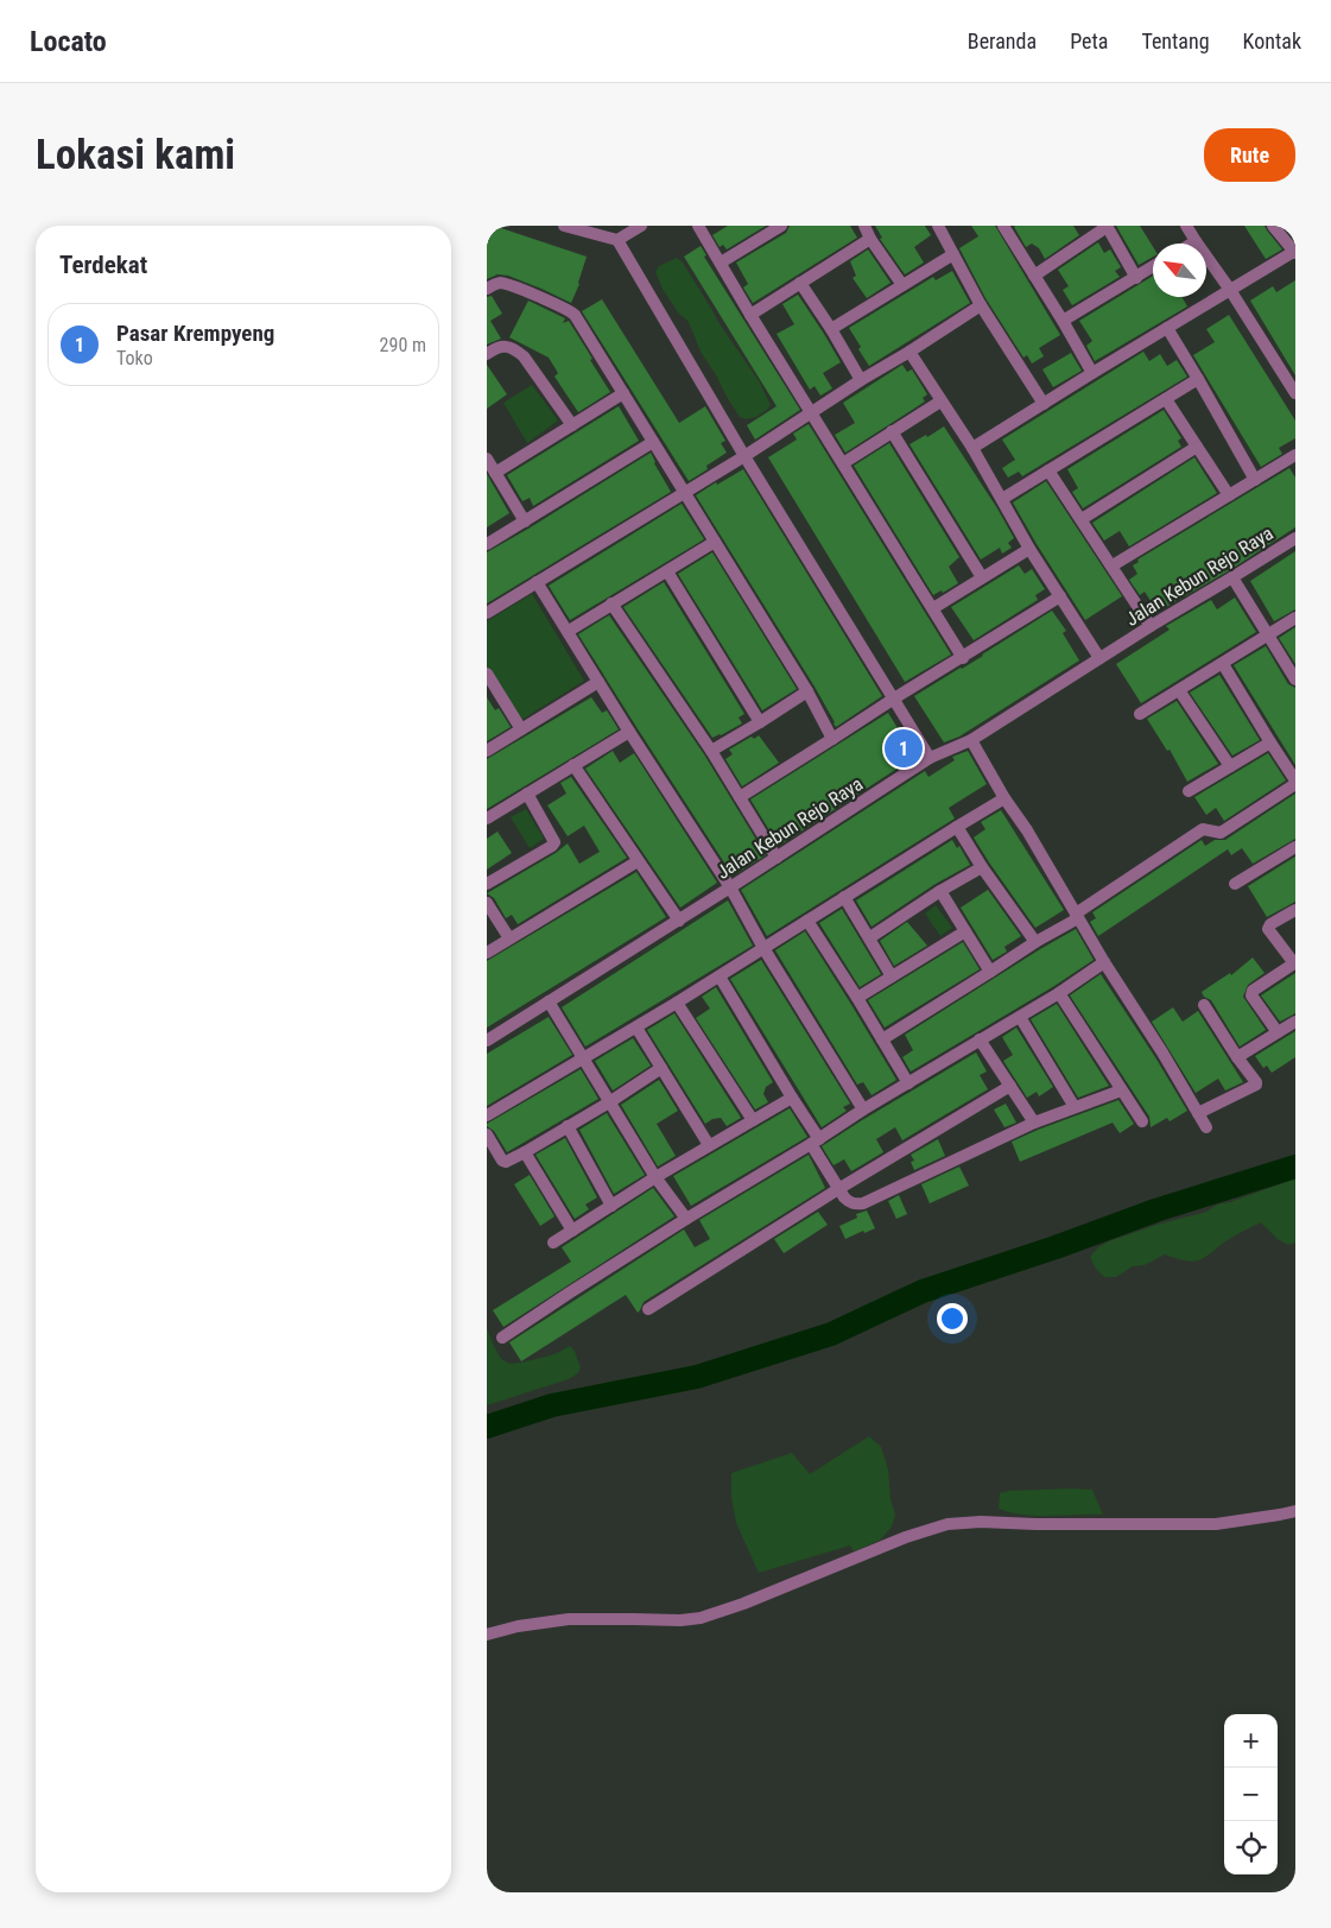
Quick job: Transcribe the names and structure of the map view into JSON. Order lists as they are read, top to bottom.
{
  "streets": {
    "street": ["Jalan Kebun Rejo Raya"]
  },
  "north": "top left",
  "page": {
    "header": "Locato",
    "nav": [
      "Beranda",
      "Peta",
      "Tentang",
      "Kontak"
    ],
    "buttons": "Rute",
    "title": "Lokasi kami",
    "heading": "Terdekat",
    "list": [
      {
        "mark": "1",
        "name": "Pasar Krempyeng",
        "note": "Toko",
        "value": "290 m"
      }
    ],
    "pins": "1",
    "map_buttons": ["+", "−"]
  }
}
